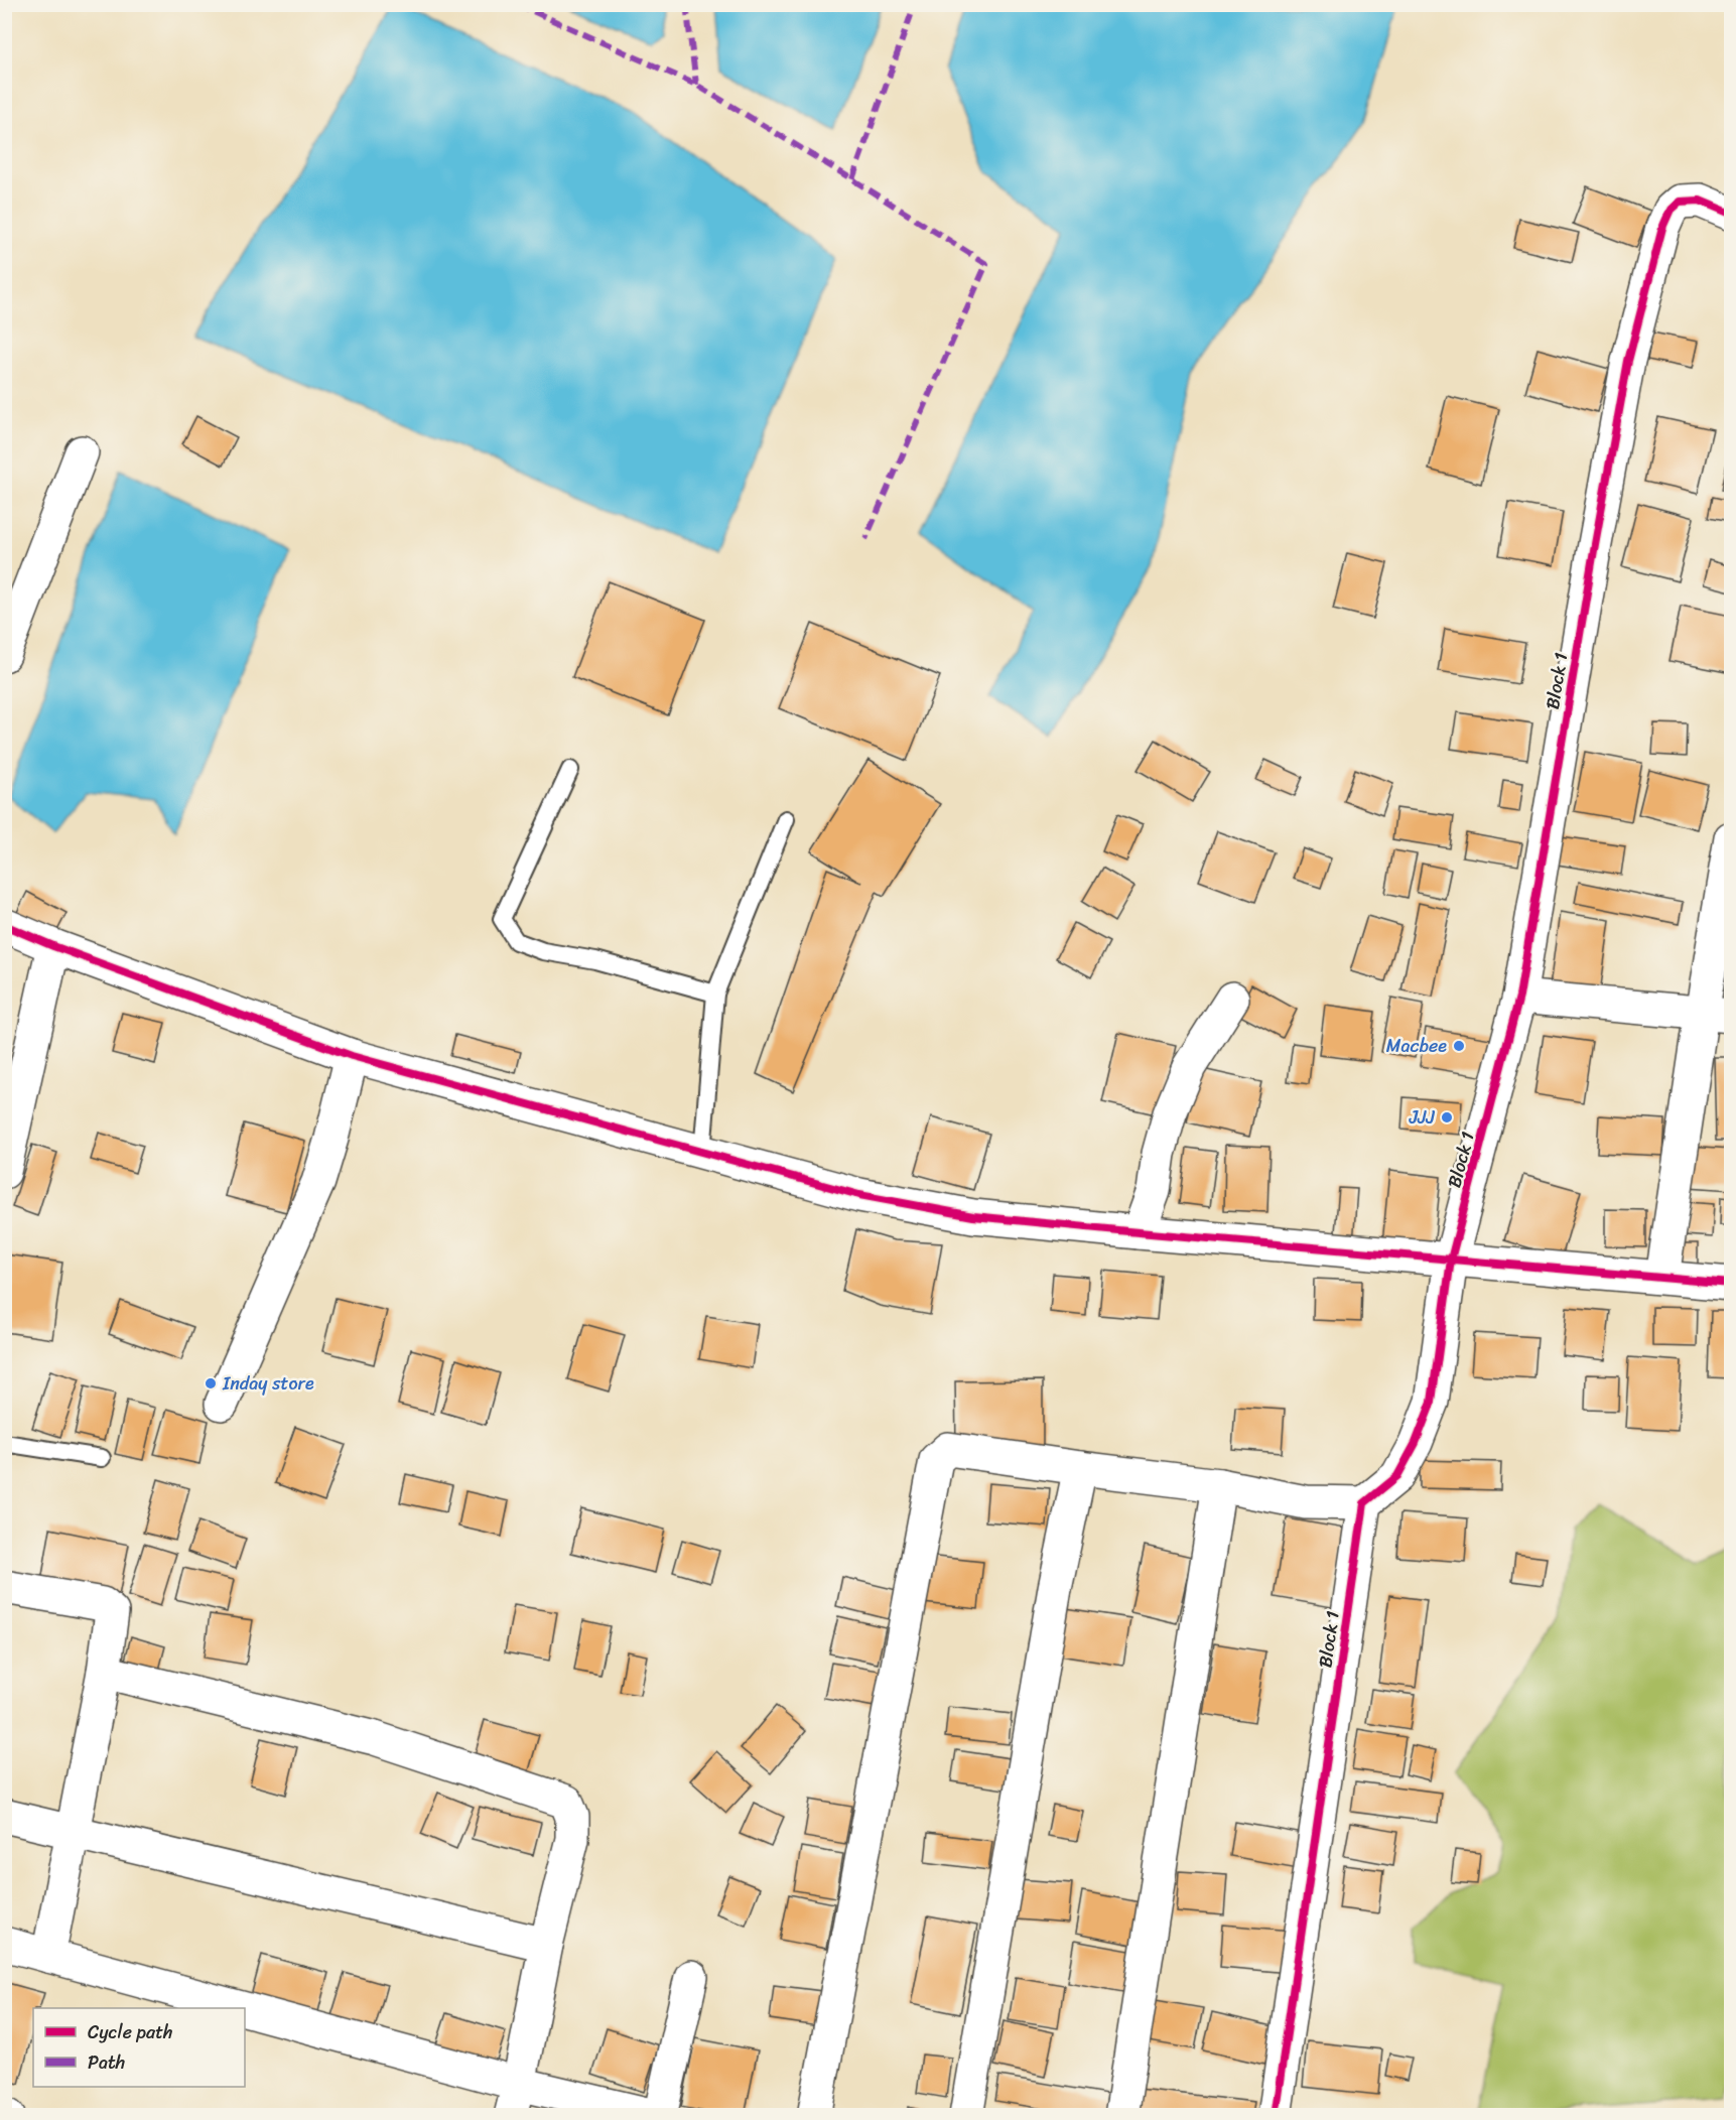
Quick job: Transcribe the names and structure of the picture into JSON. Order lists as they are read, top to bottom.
{
  "streets": {
    "street": ["Block 1"]
  },
  "places": ["Macbee", "JJJ", "Inday store"],
  "legend": ["Cycle path", "Path"]
}
